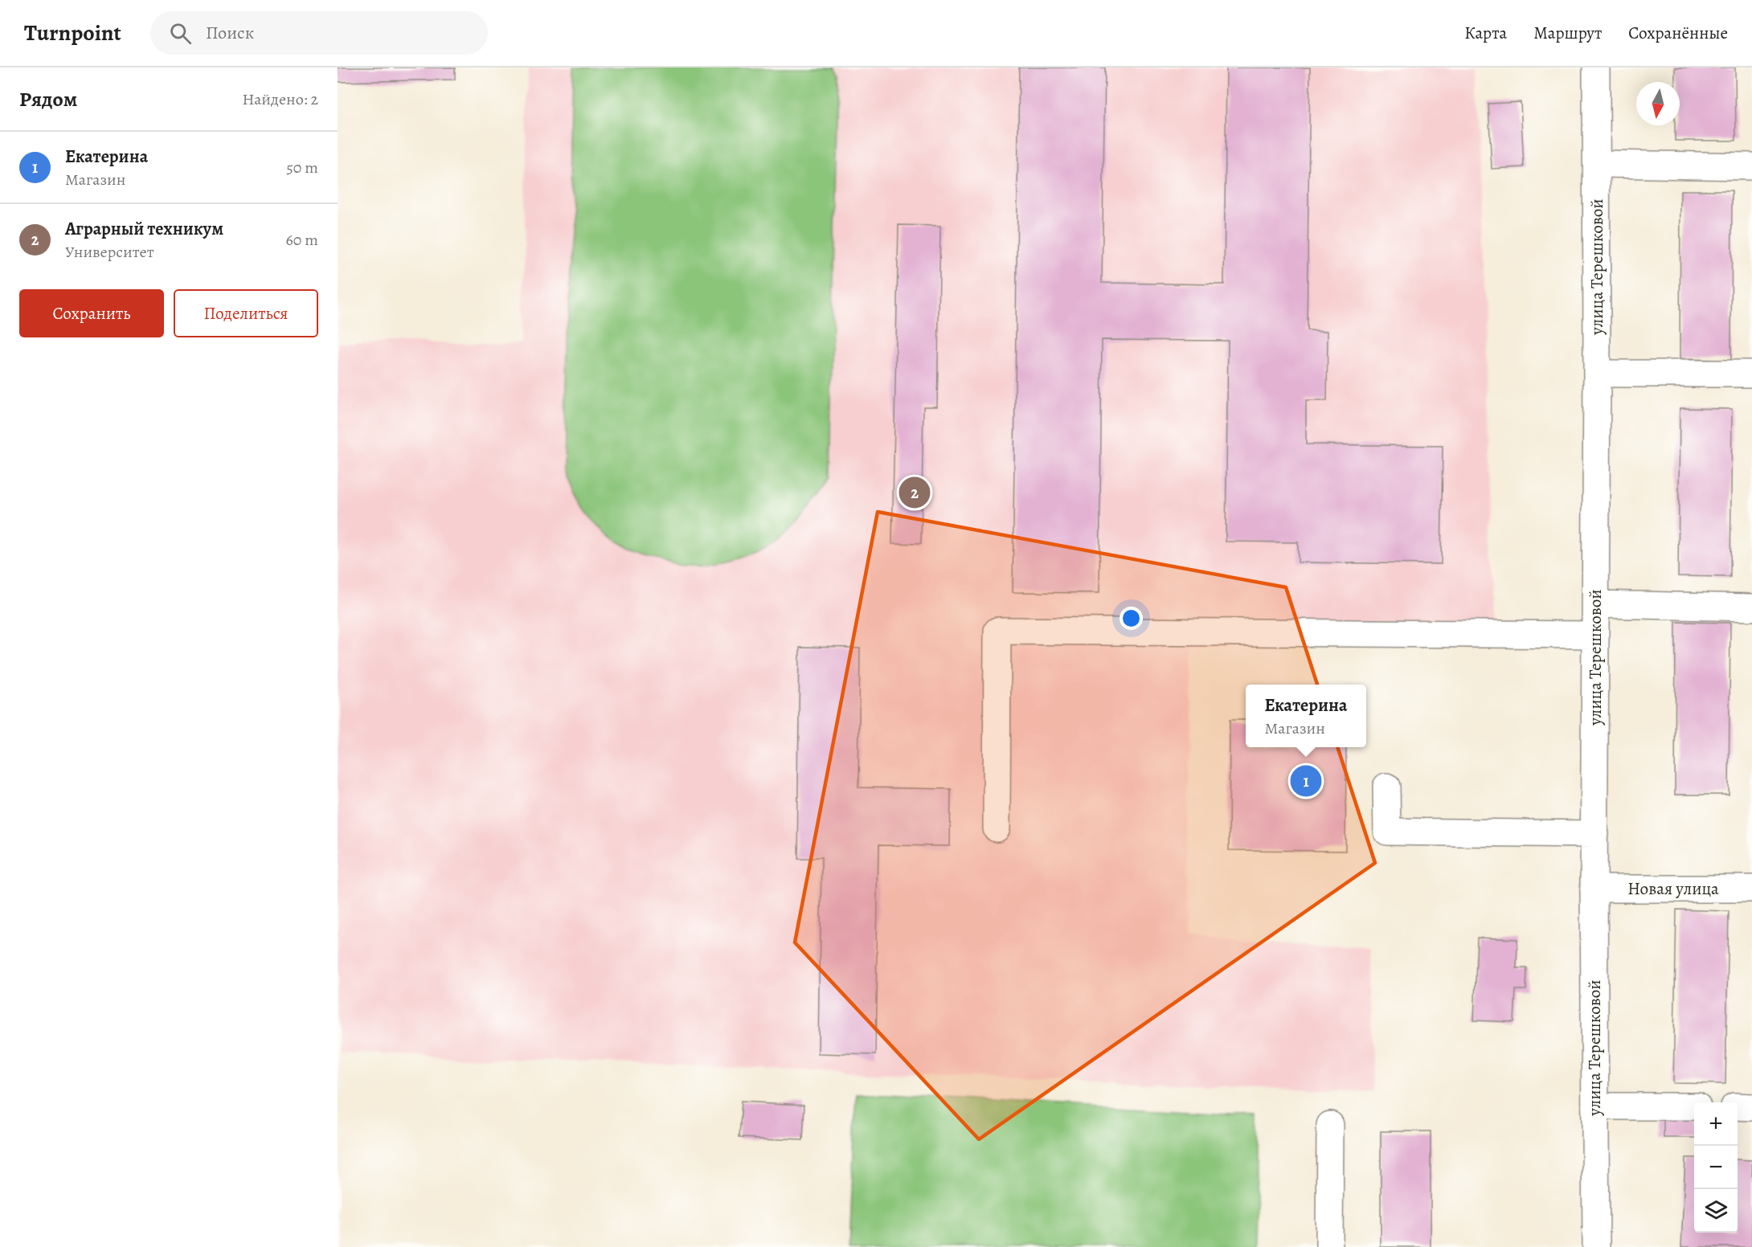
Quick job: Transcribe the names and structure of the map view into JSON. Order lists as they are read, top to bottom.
{
  "streets": {
    "street": ["улица Терешковой", "Новая улица"]
  },
  "crossings": [
    ["улица Терешковой", "Новая улица"]
  ],
  "north": "bottom",
  "page": {
    "header": "Turnpoint",
    "search": "Поиск",
    "nav": ["Карта", "Маршрут", "Сохранённые"],
    "heading": ["Рядом", "Найдено: 2"],
    "list": [
      {
        "mark": "1",
        "name": "Екатерина",
        "note": "Магазин",
        "value": "50 m"
      },
      {
        "mark": "2",
        "name": "Аграрный техникум",
        "note": "Университет",
        "value": "60 m"
      }
    ],
    "buttons": ["Сохранить", "Поделиться"],
    "pins": ["2", "1"],
    "popup": ["Екатерина", "Магазин"],
    "map_buttons": ["+", "−"]
  }
}
